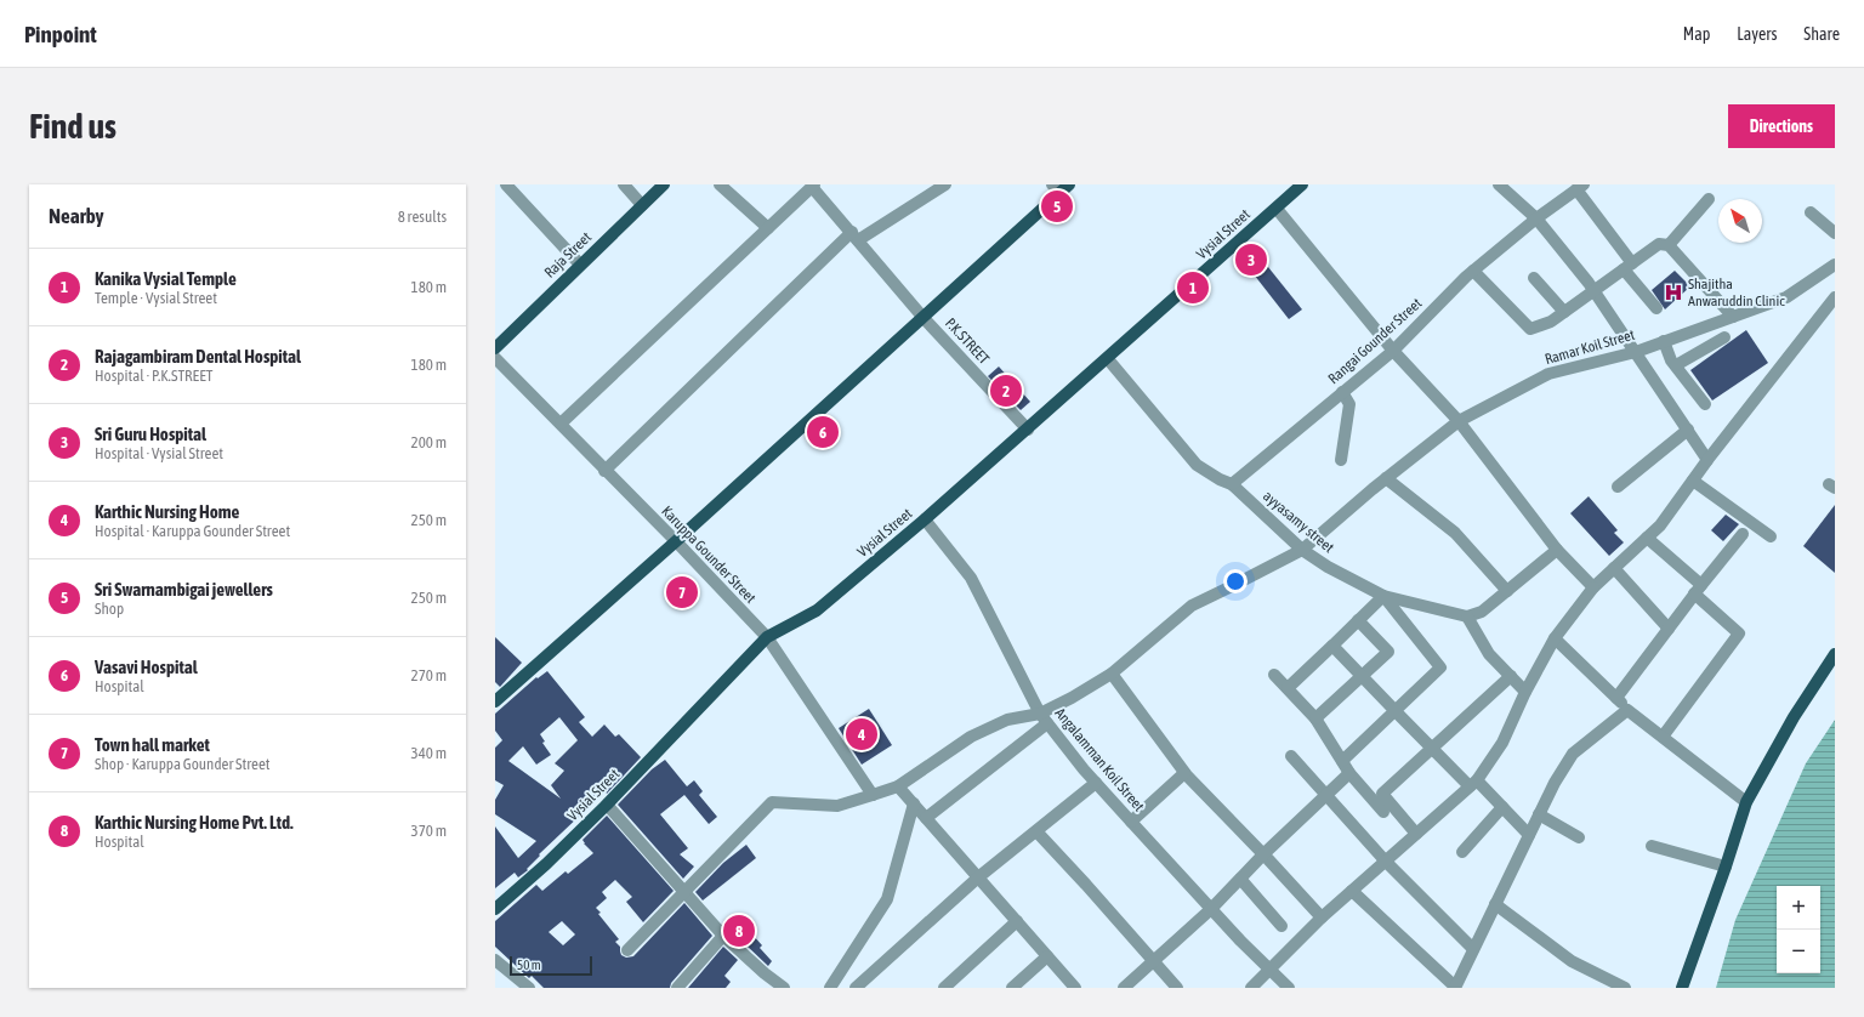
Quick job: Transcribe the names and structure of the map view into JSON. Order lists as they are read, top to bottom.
{
  "streets": {
    "main road": ["Vysial Street", "Raja Street"],
    "street": [
      "P.K.STREET",
      "Rangai Gounder Street",
      "Ramar Koil Street",
      "ayyasamy street",
      "Karuppa Gounder Street",
      "Angalamman Koil Street"
    ]
  },
  "crossings": [
    ["Vysial Street", "P.K.STREET"],
    ["Vysial Street", "ayyasamy street"],
    ["Vysial Street", "Karuppa Gounder Street"],
    ["Vysial Street", "Angalamman Koil Street"],
    ["Rangai Gounder Street", "ayyasamy street"],
    ["Ramar Koil Street", "ayyasamy street"],
    ["Ramar Koil Street", "Angalamman Koil Street"]
  ],
  "places": {
    "hospital": ["Shajitha Anwaruddin Clinic"]
  },
  "scale_bar": "50 m",
  "north": "top left",
  "page": {
    "header": "Pinpoint",
    "nav": ["Map", "Layers", "Share"],
    "buttons": "Directions",
    "title": "Find us",
    "heading": ["Nearby", "8 results"],
    "pins": [
      "5",
      "3",
      "1",
      "2",
      "6",
      "7",
      "4",
      "8"
    ],
    "list": [
      {
        "mark": "1",
        "name": "Kanika Vysial Temple",
        "note": "Temple · Vysial Street",
        "value": "180 m"
      },
      {
        "mark": "2",
        "name": "Rajagambiram Dental Hospital",
        "note": "Hospital · P.K.STREET",
        "value": "180 m"
      },
      {
        "mark": "3",
        "name": "Sri Guru Hospital",
        "note": "Hospital · Vysial Street",
        "value": "200 m"
      },
      {
        "mark": "4",
        "name": "Karthic Nursing Home",
        "note": "Hospital · Karuppa Gounder Street",
        "value": "250 m"
      },
      {
        "mark": "5",
        "name": "Sri Swarnambigai jewellers",
        "note": "Shop",
        "value": "250 m"
      },
      {
        "mark": "6",
        "name": "Vasavi Hospital",
        "note": "Hospital",
        "value": "270 m"
      },
      {
        "mark": "7",
        "name": "Town hall market",
        "note": "Shop · Karuppa Gounder Street",
        "value": "340 m"
      },
      {
        "mark": "8",
        "name": "Karthic Nursing Home Pvt. Ltd.",
        "note": "Hospital",
        "value": "370 m"
      }
    ],
    "map_buttons": ["+", "−"],
    "scale": "50 m"
  }
}
